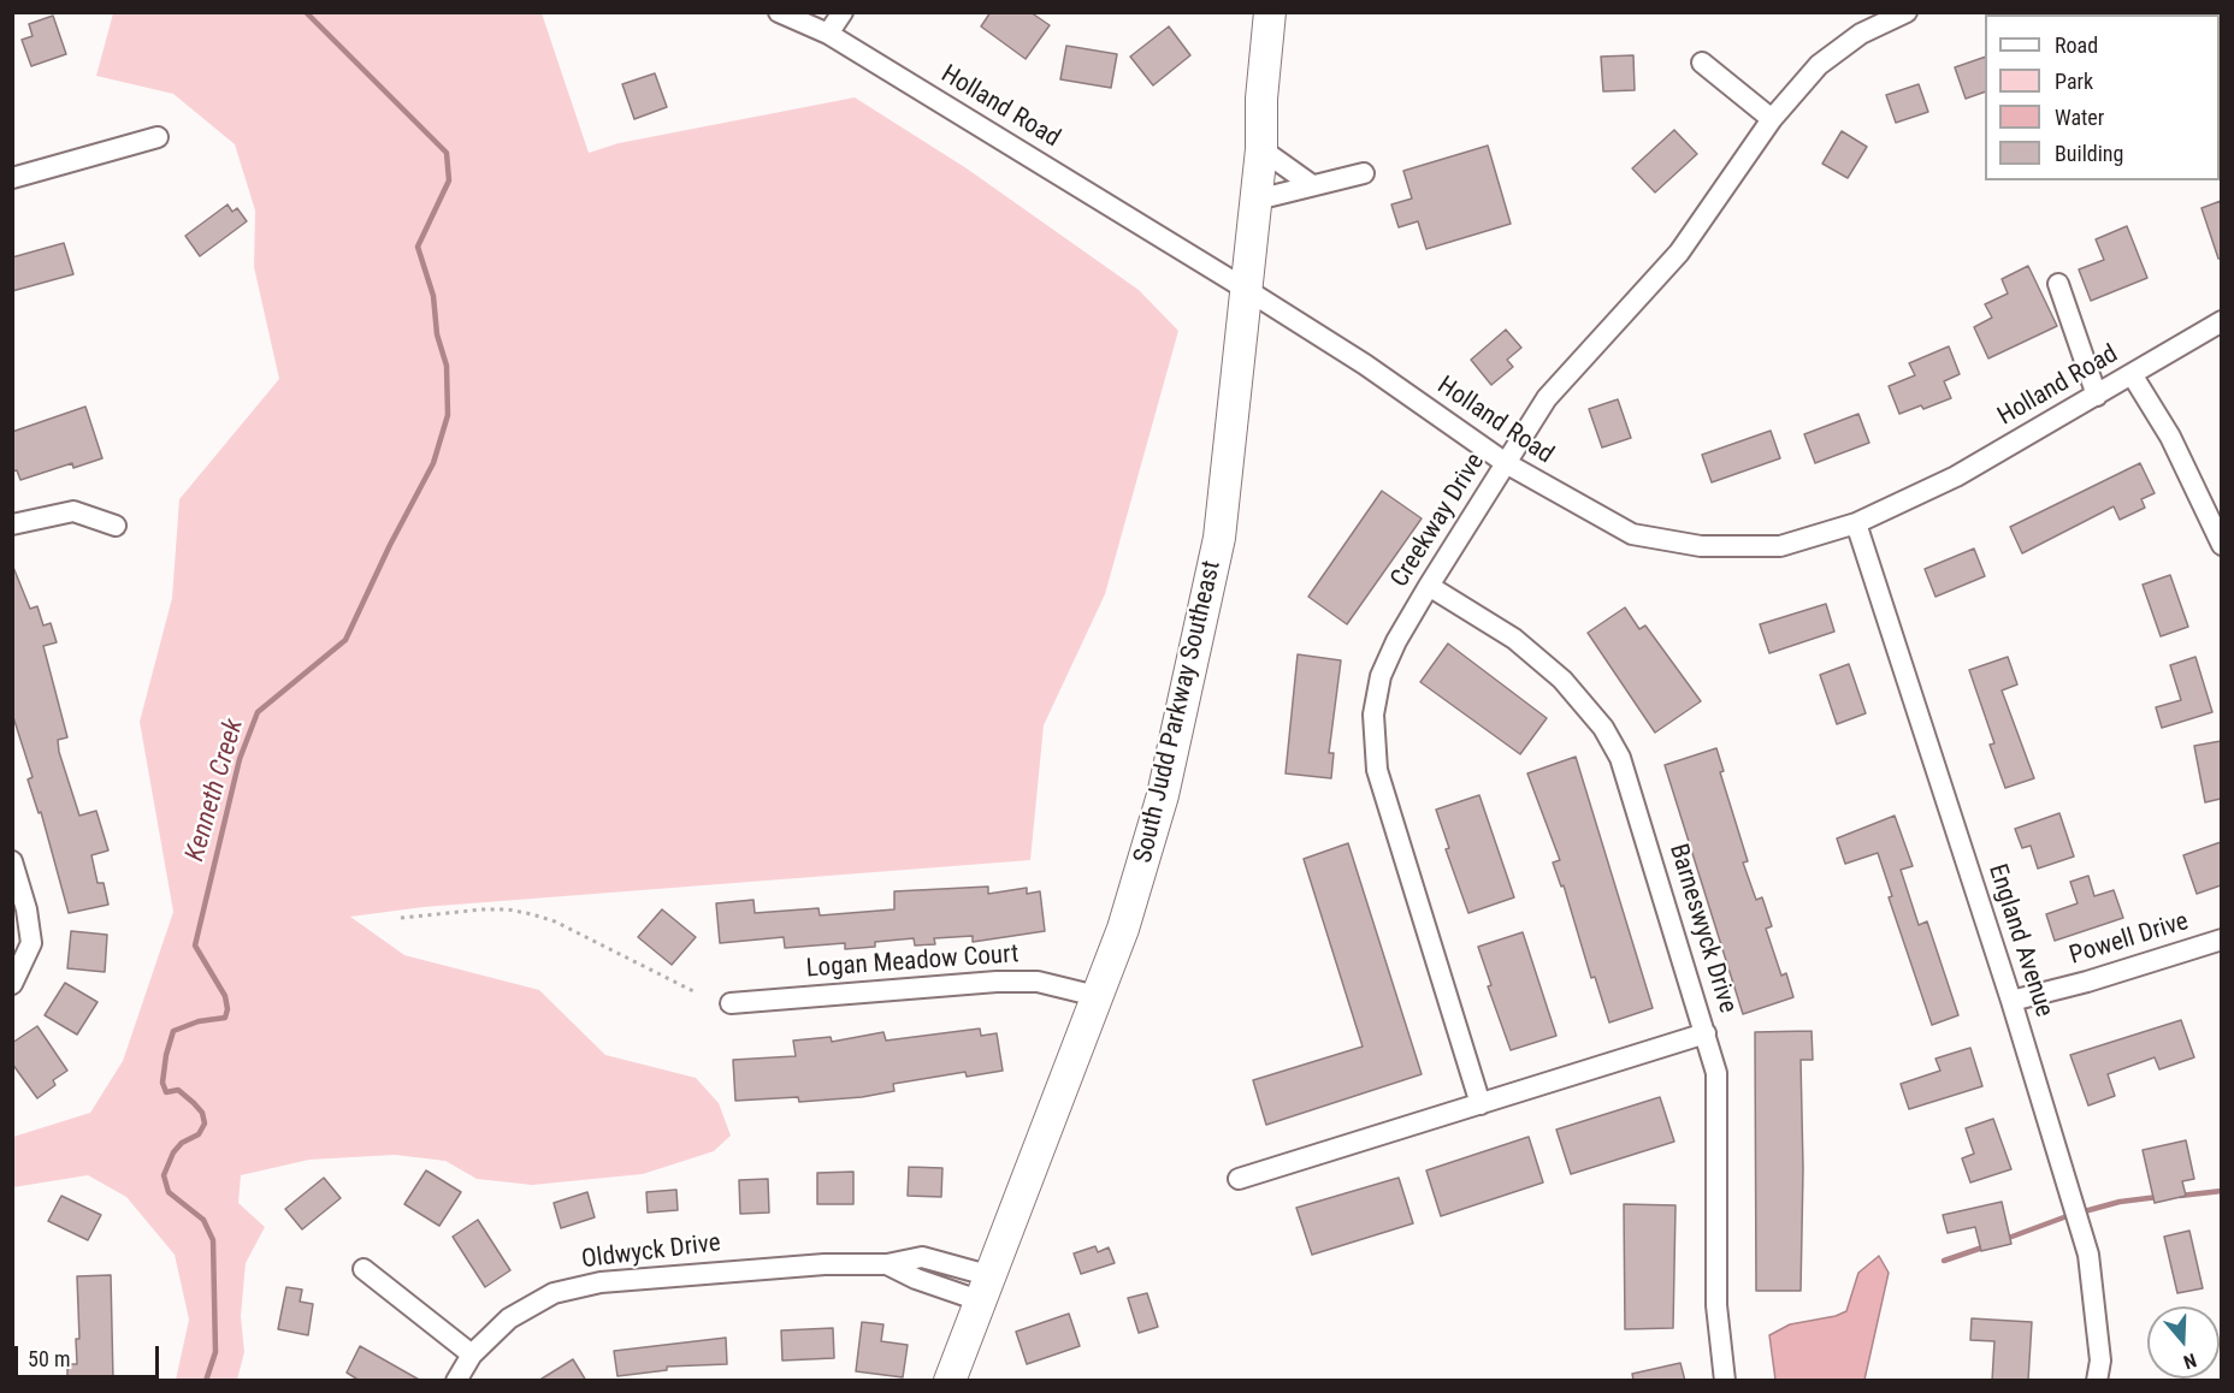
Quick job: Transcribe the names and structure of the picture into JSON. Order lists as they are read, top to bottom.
{
  "streets": {
    "highway": ["South Judd Parkway Southeast"],
    "street": [
      "Holland Road",
      "Creekway Drive",
      "Barneswyck Drive",
      "Powell Drive",
      "England Avenue",
      "Logan Meadow Court",
      "Oldwyck Drive"
    ]
  },
  "crossings": [
    ["Holland Road", "Creekway Drive"],
    ["Holland Road", "South Judd Parkway Southeast"],
    ["Holland Road", "England Avenue"],
    ["Creekway Drive", "Barneswyck Drive"],
    ["South Judd Parkway Southeast", "Logan Meadow Court"],
    ["South Judd Parkway Southeast", "Oldwyck Drive"],
    ["Powell Drive", "England Avenue"]
  ],
  "water": ["Kenneth Creek"],
  "legend": [
    "Road",
    "Park",
    "Water",
    "Building"
  ],
  "scale_bar": "50 m",
  "north": "bottom"
}
